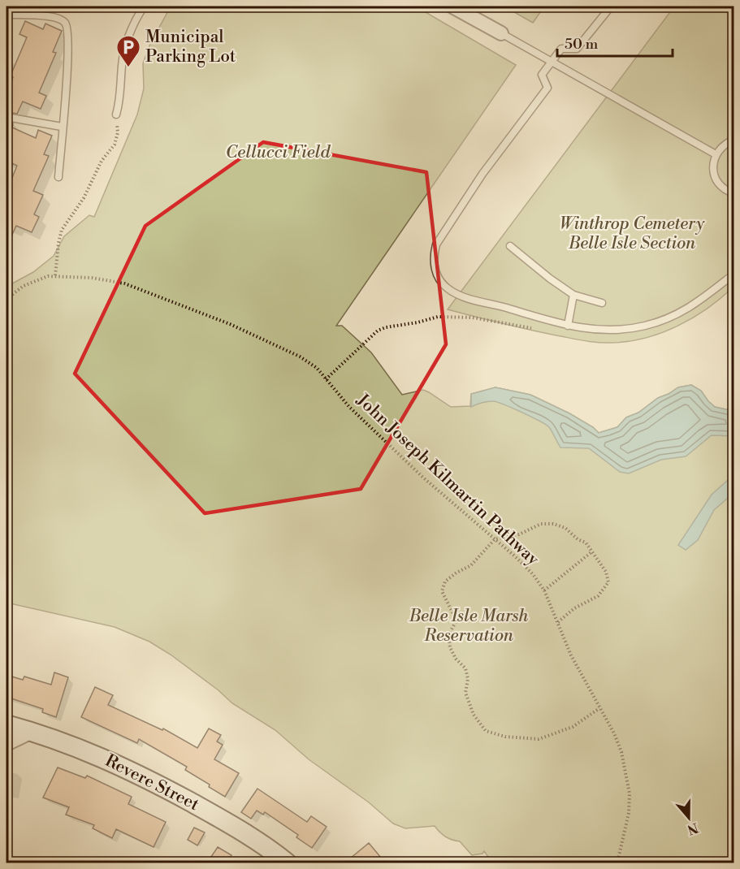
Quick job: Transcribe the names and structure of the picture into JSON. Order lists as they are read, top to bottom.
{
  "streets": {
    "main road": ["Revere Street"],
    "path": ["John Joseph Kilmartin Pathway"]
  },
  "parks": ["Cellucci Field", "Winthrop Cemetery Belle Isle Section", "Belle Isle Marsh Reservation"],
  "places": {
    "parking": ["Municipal Parking Lot"]
  },
  "scale_bar": "50 m",
  "north": "bottom"
}
